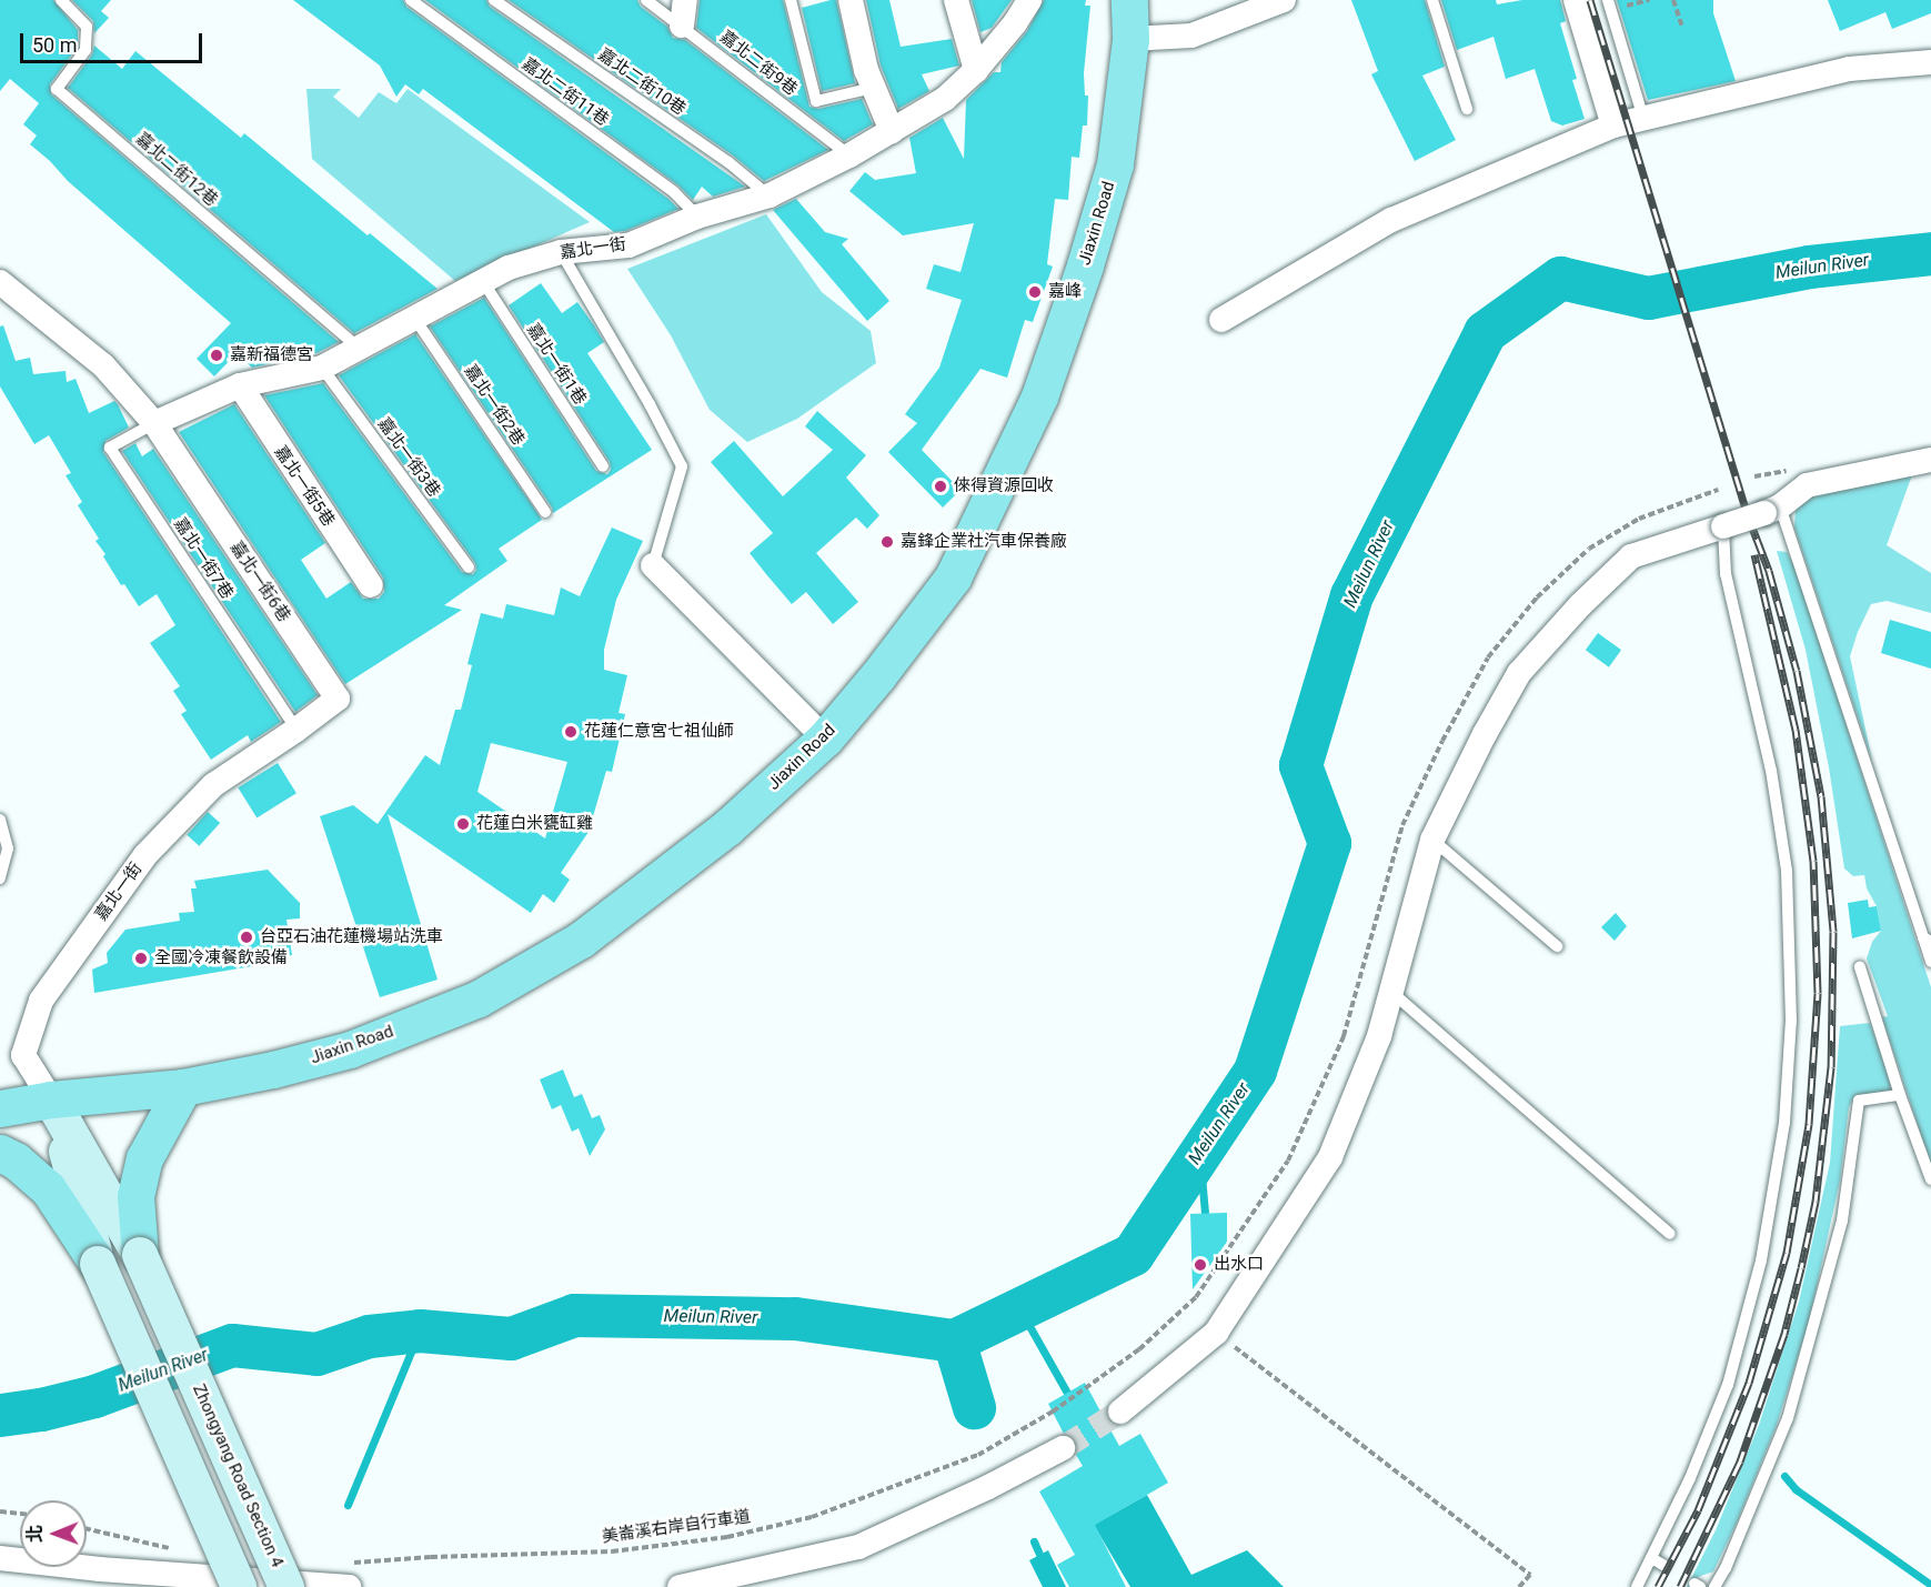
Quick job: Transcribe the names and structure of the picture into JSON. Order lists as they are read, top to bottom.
{
  "streets": {
    "main road": ["Jiaxin Road"],
    "street": [
      "嘉北一街",
      "嘉北一街5巷",
      "嘉北一街6巷",
      "Zhongyang Road Section 4"
    ],
    "lane": [
      "嘉北二街9巷",
      "嘉北二街10巷",
      "嘉北二街11巷",
      "嘉北二街12巷",
      "嘉北一街1巷",
      "嘉北一街2巷",
      "嘉北一街3巷",
      "嘉北一街7巷"
    ],
    "path": ["美崙溪右岸自行車道"]
  },
  "crossings": [
    ["嘉北二街9巷", "嘉北一街"],
    ["嘉北二街10巷", "嘉北一街"],
    ["嘉北二街11巷", "嘉北一街"],
    ["嘉北二街12巷", "嘉北一街"],
    ["Jiaxin Road", "嘉北一街"],
    ["Jiaxin Road", "Zhongyang Road Section 4"],
    ["嘉北一街", "嘉北一街1巷"],
    ["嘉北一街", "嘉北一街2巷"],
    ["嘉北一街", "嘉北一街3巷"],
    ["嘉北一街", "嘉北一街5巷"],
    ["嘉北一街", "嘉北一街7巷"],
    ["嘉北一街", "嘉北一街6巷"],
    ["嘉北一街", "Zhongyang Road Section 4"],
    ["嘉北一街7巷", "嘉北一街6巷"]
  ],
  "water": ["Meilun River"],
  "places": [
    "嘉峰",
    "嘉新福德宮",
    "倈得資源回收",
    "嘉鋒企業社汽車保養廠",
    "花蓮仁意宮七祖仙師",
    "花蓮白米甕缸雞",
    "台亞石油花蓮機場站洗車",
    "全國冷凍餐飲設備",
    "出水口"
  ],
  "scale_bar": "50 m",
  "north": "left"
}
